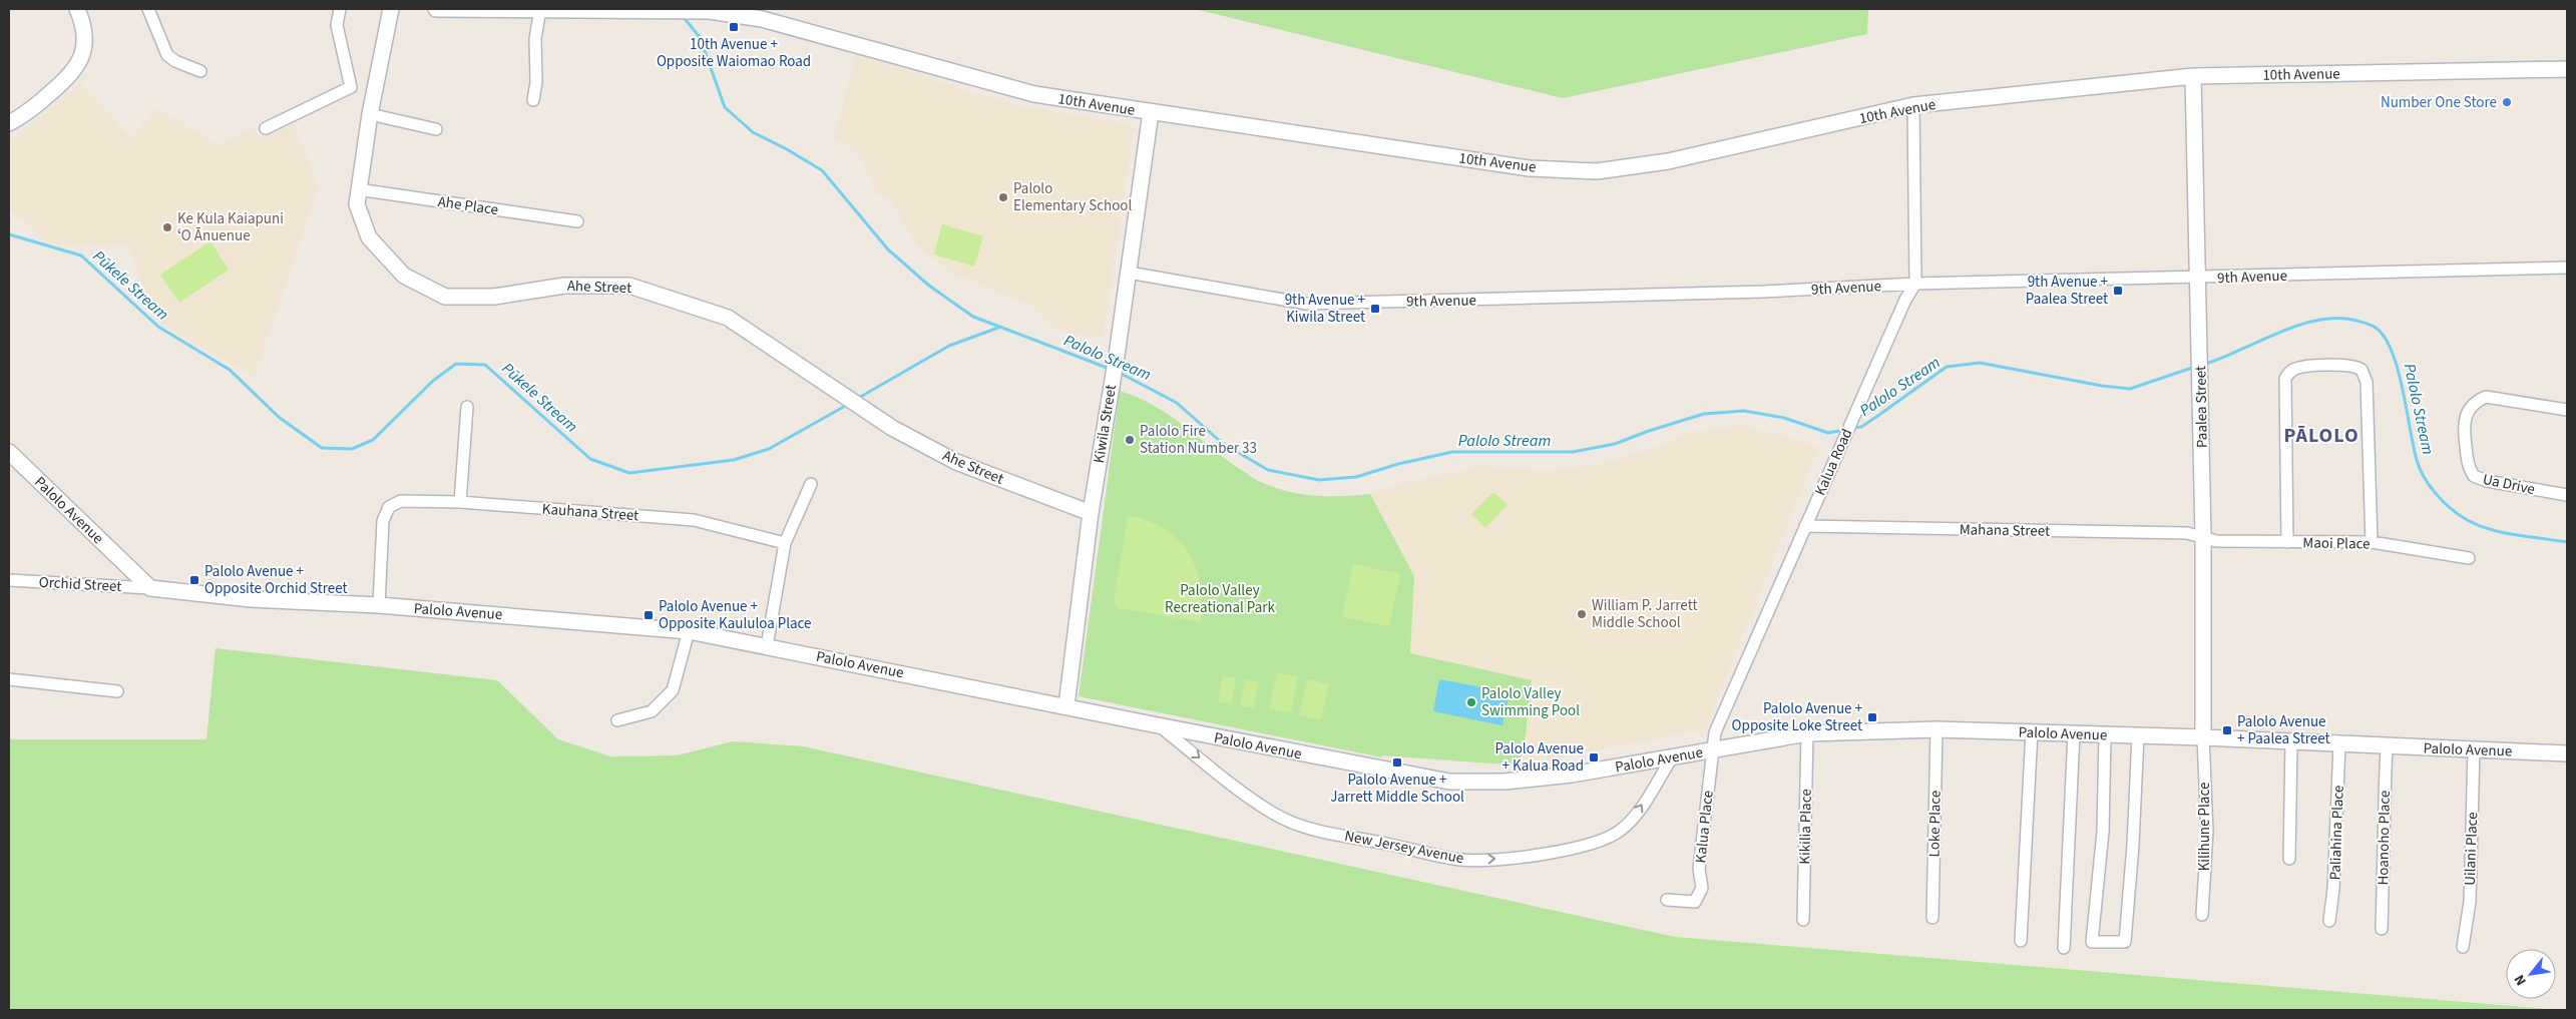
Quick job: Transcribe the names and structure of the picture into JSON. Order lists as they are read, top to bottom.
{
  "streets": {
    "street": [
      "10th Avenue",
      "Ahe Place",
      "9th Avenue",
      "Ahe Street",
      "Paalea Street",
      "Kiwila Street",
      "Kalua Road",
      "Ua Drive",
      "Palolo Avenue",
      "Kauhana Street",
      "Mahana Street",
      "Maoi Place",
      "Orchid Street",
      "Loke Place",
      "Kalua Place",
      "Kikilia Place",
      "Kilihune Place",
      "Paliahina Place",
      "Hoanoho Place",
      "New Jersey Avenue",
      "Uilani Place"
    ]
  },
  "crossings": [
    ["10th Avenue", "Paalea Street"],
    ["10th Avenue", "Kiwila Street"],
    ["Ahe Place", "Ahe Street"],
    ["9th Avenue", "Paalea Street"],
    ["9th Avenue", "Kiwila Street"],
    ["9th Avenue", "Kalua Road"],
    ["Ahe Street", "Kiwila Street"],
    ["Paalea Street", "Palolo Avenue"],
    ["Paalea Street", "Mahana Street"],
    ["Paalea Street", "Maoi Place"],
    ["Paalea Street", "Kilihune Place"],
    ["Kiwila Street", "Palolo Avenue"],
    ["Kalua Road", "Palolo Avenue"],
    ["Kalua Road", "Mahana Street"],
    ["Kalua Road", "Kalua Place"],
    ["Palolo Avenue", "Kauhana Street"],
    ["Palolo Avenue", "Orchid Street"],
    ["Palolo Avenue", "Loke Place"],
    ["Palolo Avenue", "Kalua Place"],
    ["Palolo Avenue", "Kikilia Place"],
    ["Palolo Avenue", "Kilihune Place"],
    ["Palolo Avenue", "Paliahina Place"],
    ["Palolo Avenue", "Hoanoho Place"],
    ["Palolo Avenue", "New Jersey Avenue"],
    ["Palolo Avenue", "Uilani Place"],
    ["Mahana Street", "Maoi Place"]
  ],
  "one_way": ["New Jersey Avenue"],
  "districts": ["PĀLOLO"],
  "water": ["Pūkele Stream", "Palolo Stream"],
  "parks": ["Palolo Valley Recreational Park"],
  "places": {
    "transit": [
      "10th Avenue + Opposite Waiomao Road",
      "9th Avenue + Paalea Street",
      "9th Avenue + Kiwila Street",
      "Palolo Avenue + Opposite Orchid Street",
      "Palolo Avenue + Opposite Kaululoa Place",
      "Palolo Avenue + Opposite Loke Street",
      "Palolo Avenue + Paalea Street",
      "Palolo Avenue + Kalua Road",
      "Palolo Avenue + Jarrett Middle School"
    ],
    "other": [
      "Number One Store",
      "Palolo Elementary School",
      "Ke Kula Kaiapuni ʻO Ānuenue",
      "Palolo Fire Station Number 33",
      "William P. Jarrett Middle School",
      "Palolo Valley Swimming Pool"
    ]
  },
  "north": "bottom left"
}
